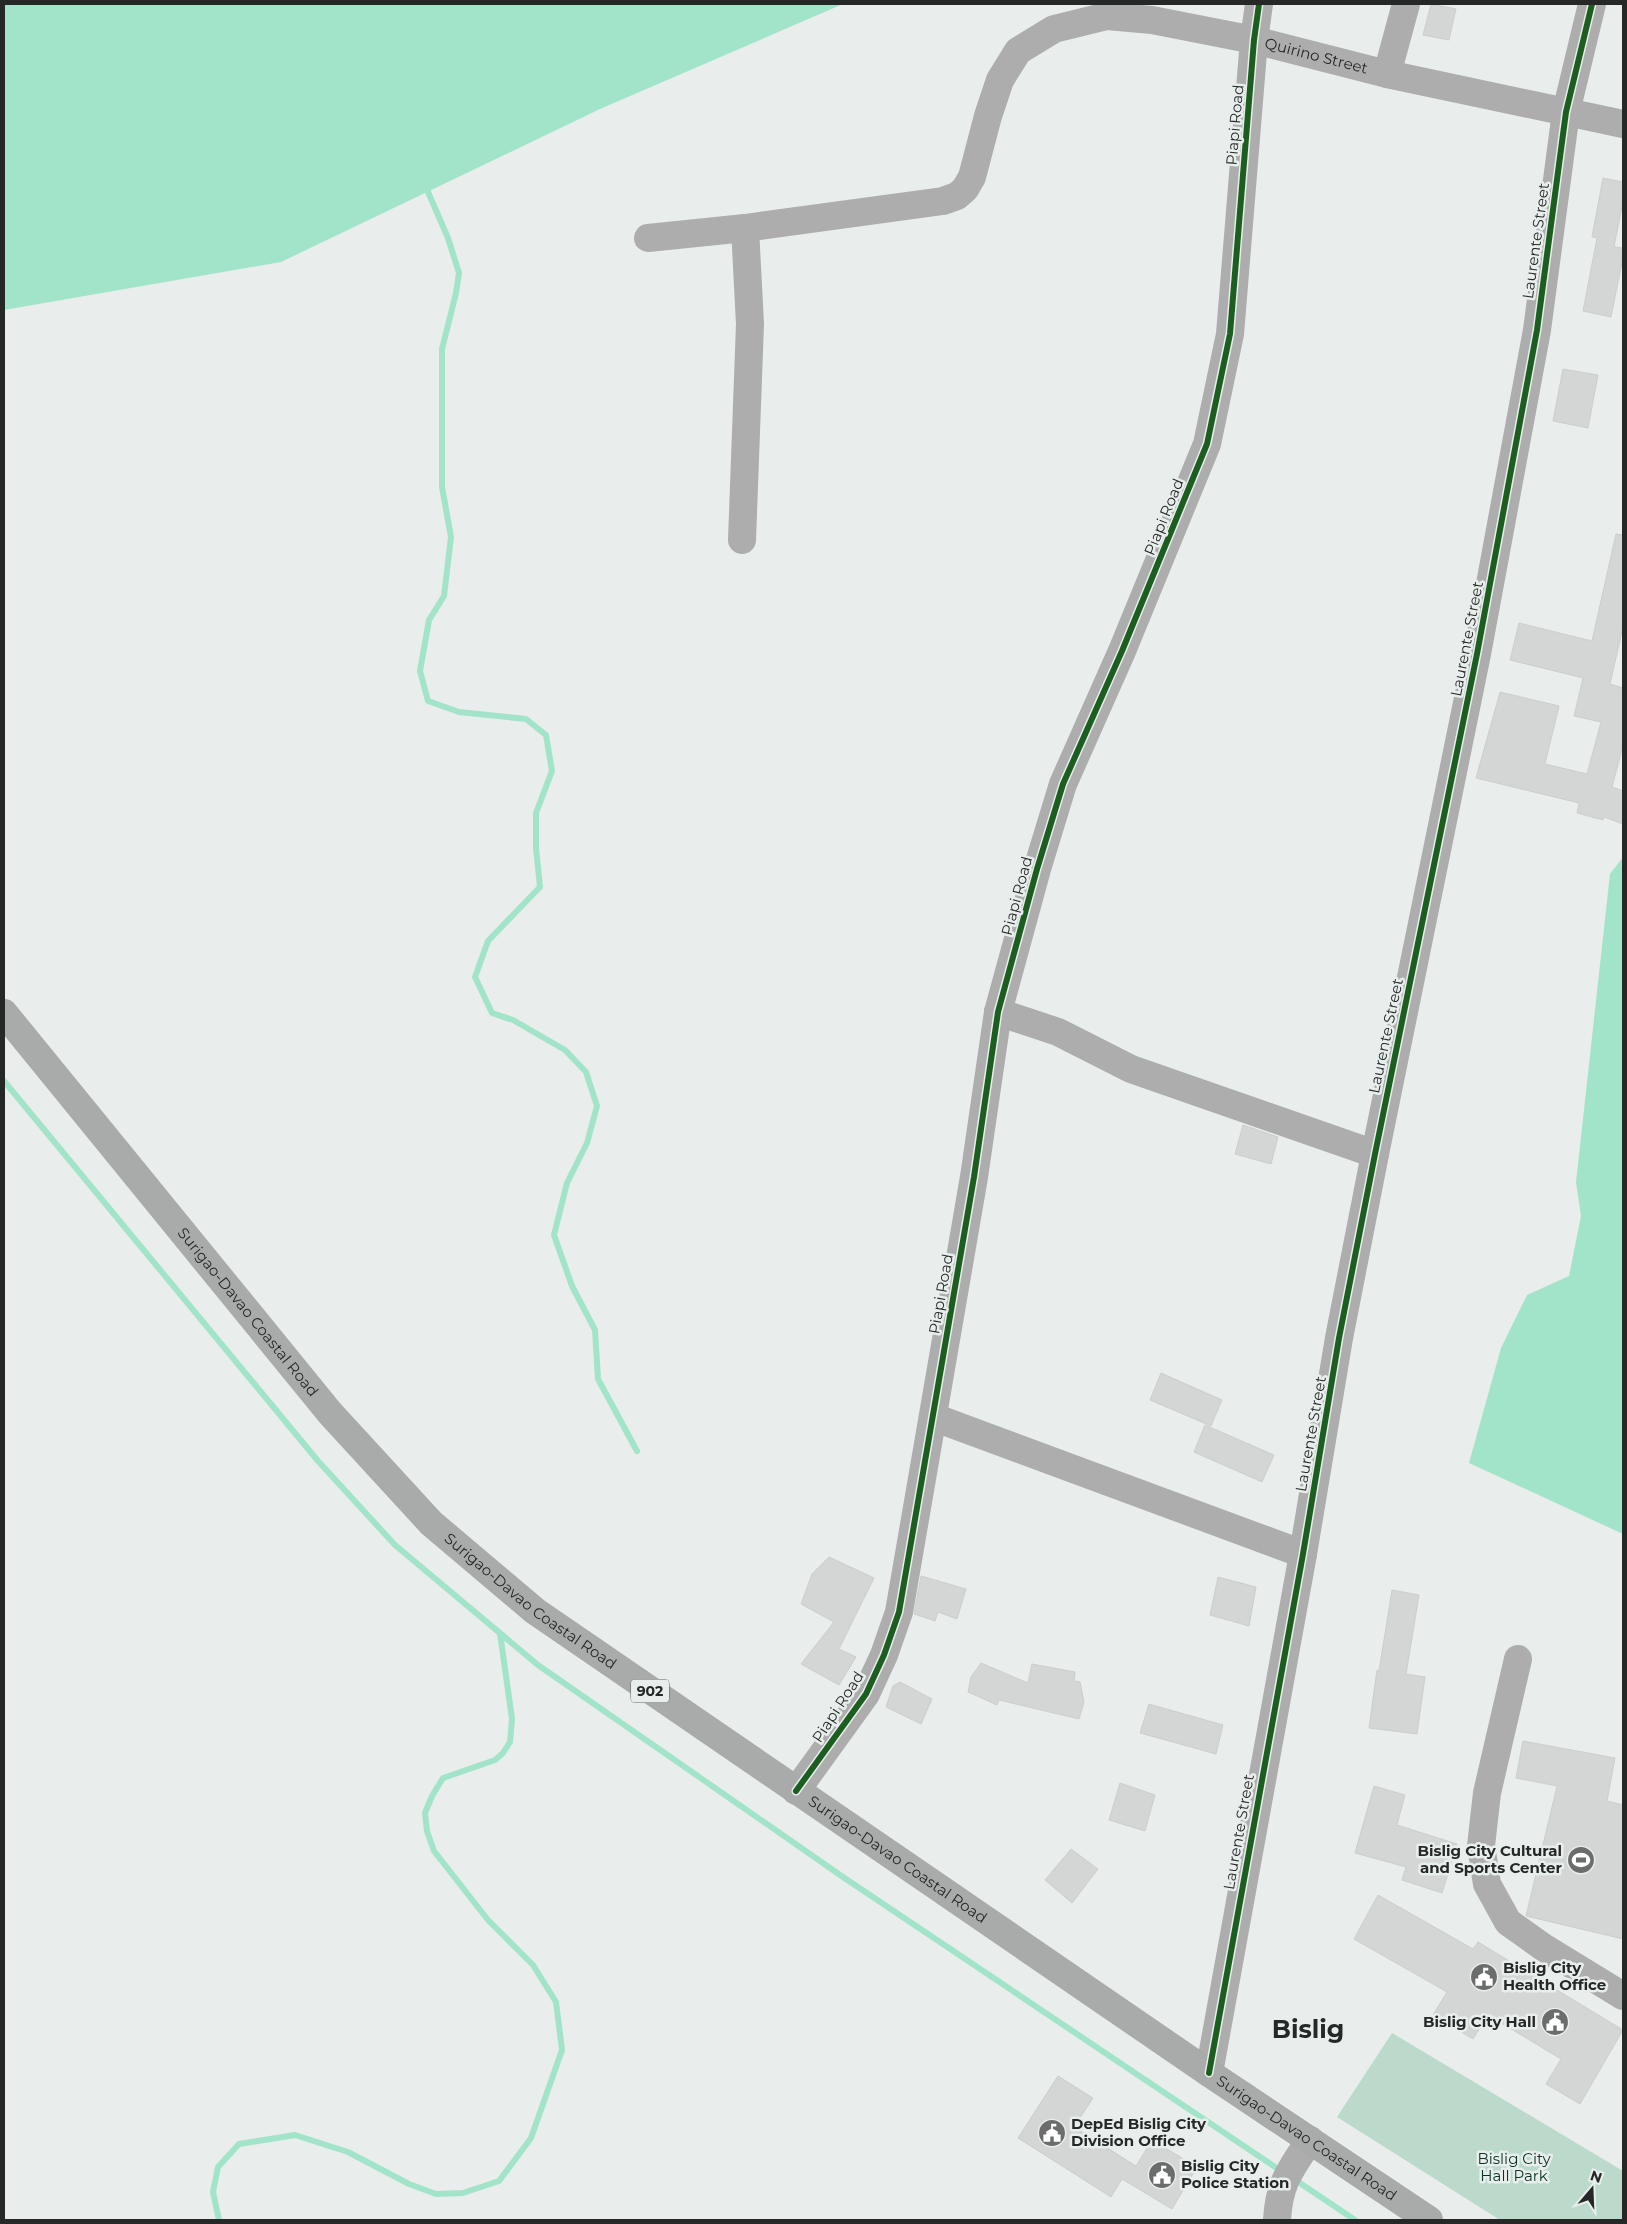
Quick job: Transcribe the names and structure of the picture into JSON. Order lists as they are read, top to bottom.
{
  "streets": {
    "highway": ["Surigao-Davao Coastal Road", "902"],
    "street": ["Quirino Street", "Piapi Road", "Laurente Street"]
  },
  "crossings": [
    ["Quirino Street", "Piapi Road"],
    ["Quirino Street", "Laurente Street"],
    ["Piapi Road", "Surigao-Davao Coastal Road"],
    ["Laurente Street", "Surigao-Davao Coastal Road"]
  ],
  "districts": ["Bislig"],
  "parks": ["Bislig City Hall Park"],
  "places": {
    "sports": ["Bislig City Cultural and Sports Center"],
    "public building": [
      "Bislig City Health Office",
      "Bislig City Hall",
      "DepEd Bislig City Division Office",
      "Bislig City Police Station"
    ]
  },
  "north": "top"
}
